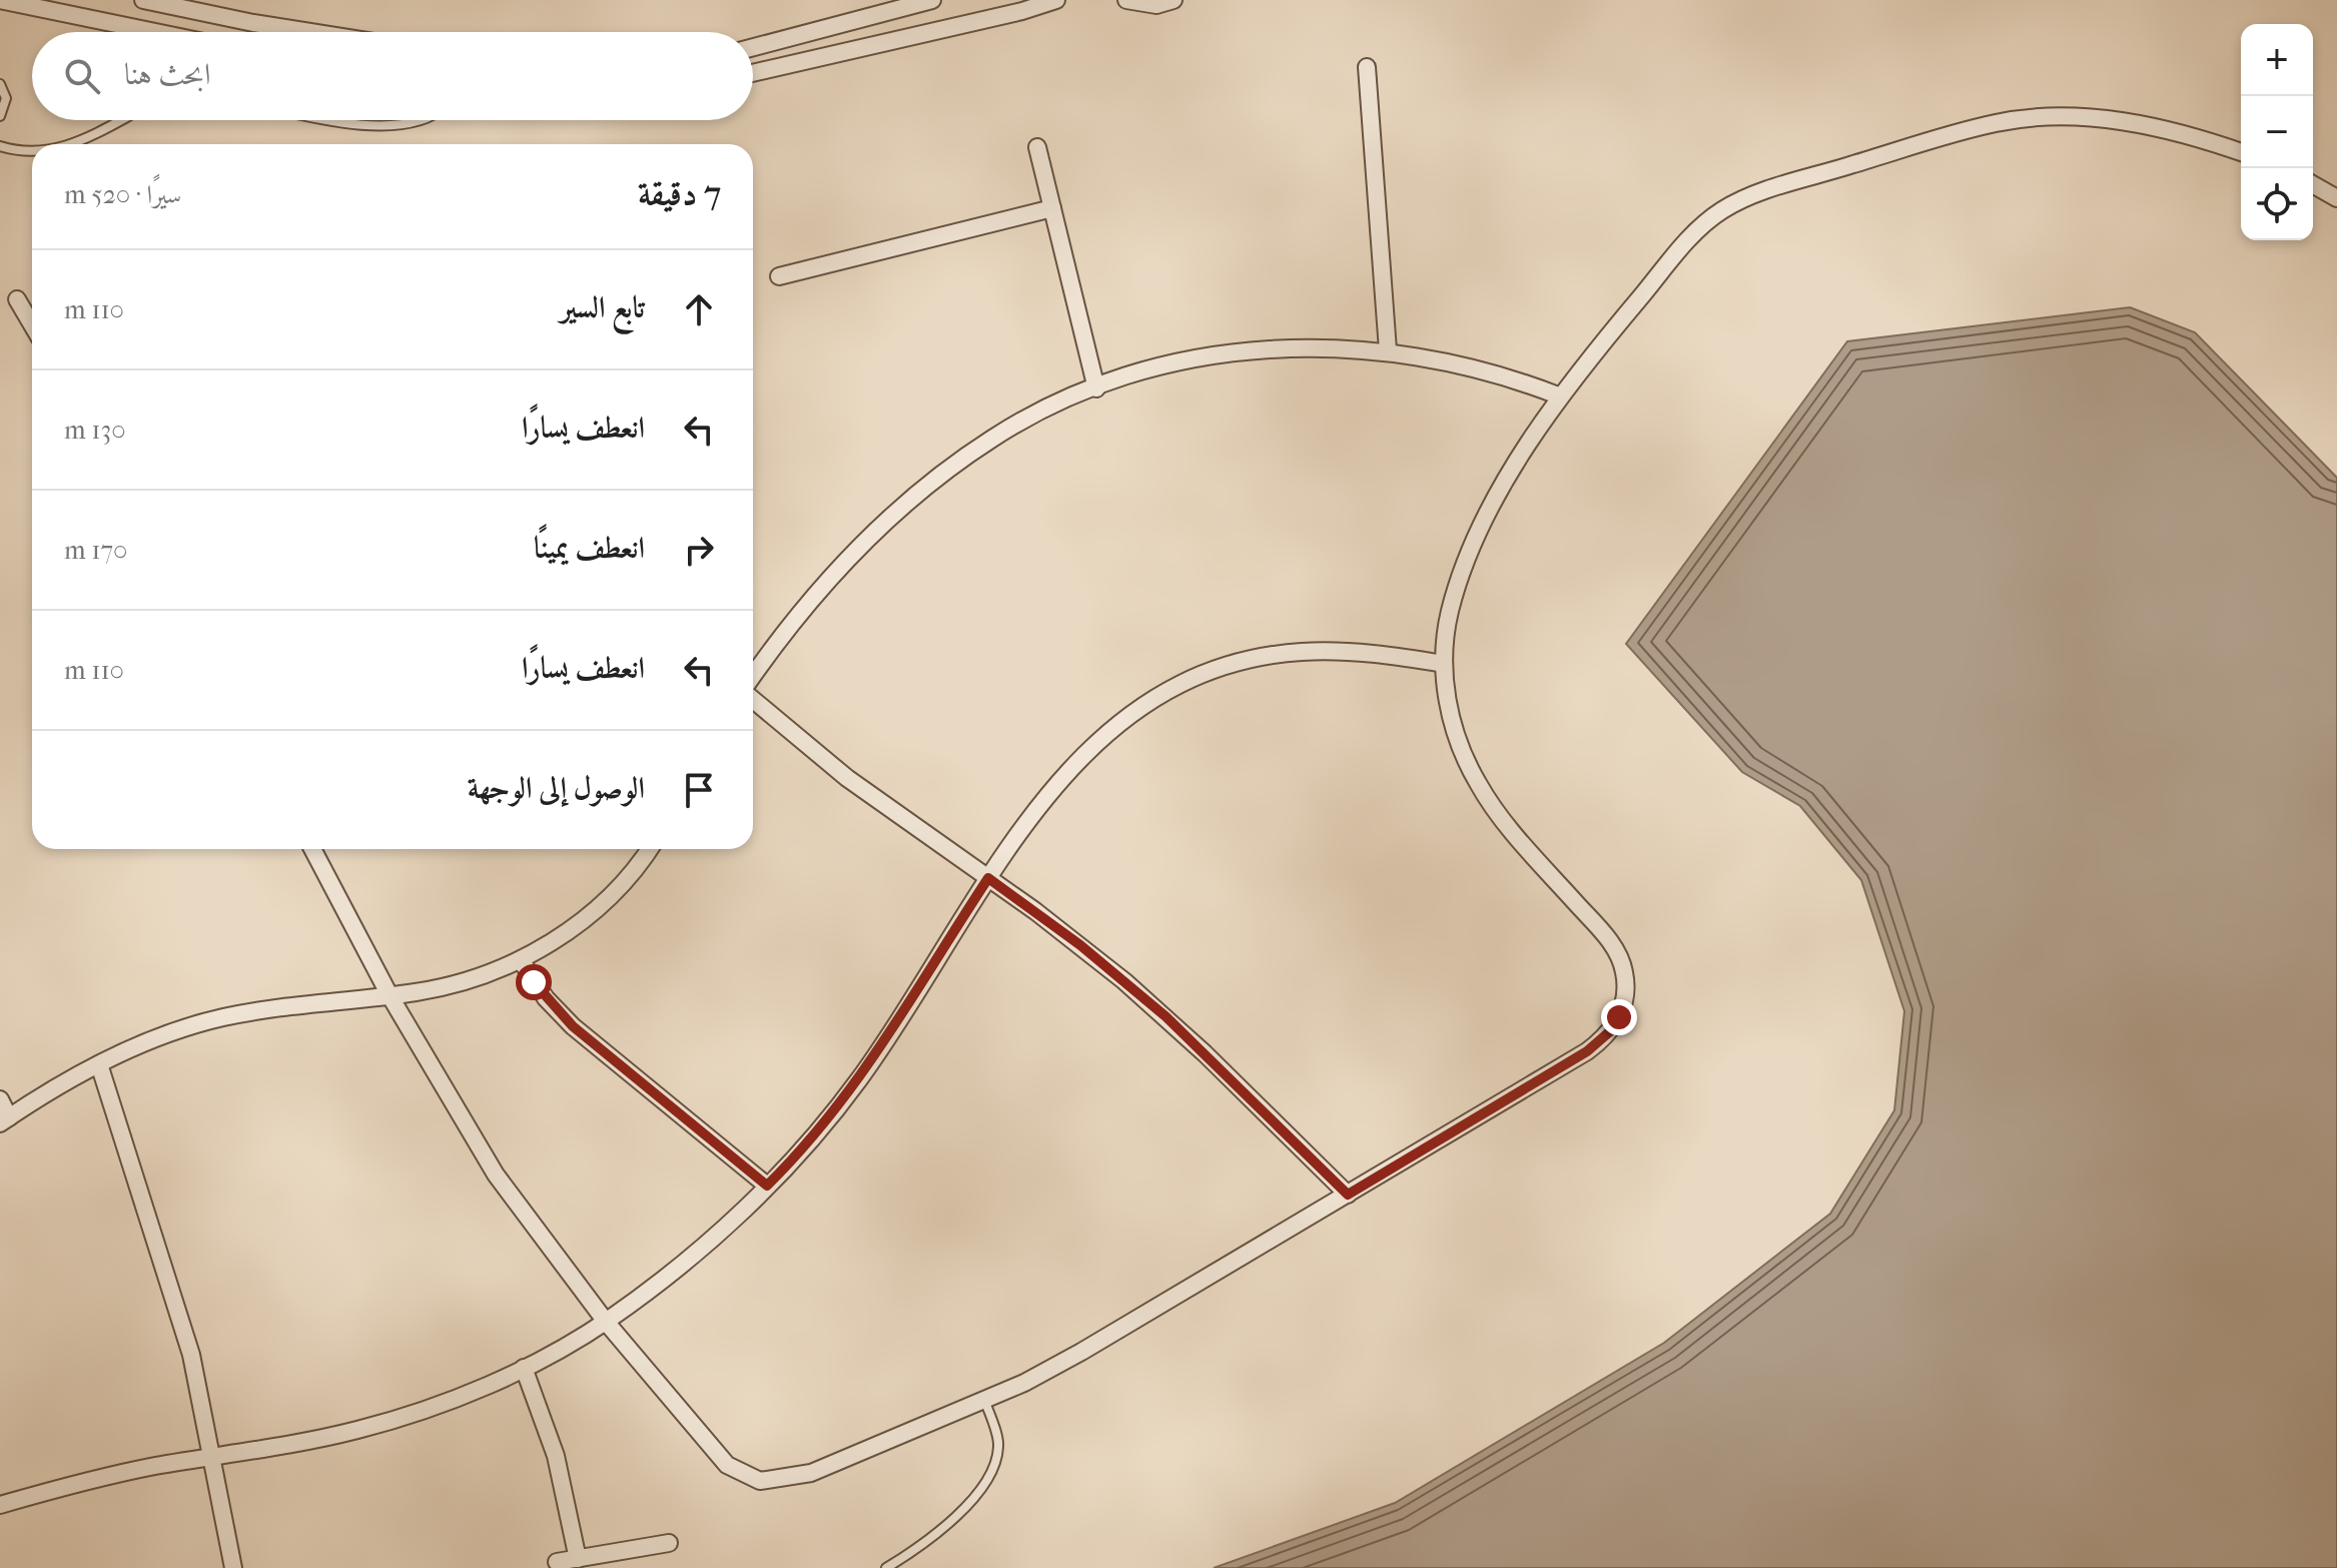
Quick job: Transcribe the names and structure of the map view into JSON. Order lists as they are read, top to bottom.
{
  "page": {
    "map_buttons": ["+", "−"],
    "search": "ابحث هنا",
    "heading": ["7 دقيقة", "سيرًا · 520 m"],
    "list": [
      ["تابع السير", "110 m"],
      ["انعطف يسارًا", "130 m"],
      ["انعطف يمينًا", "170 m"],
      ["انعطف يسارًا", "110 m"],
      "الوصول إلى الوجهة"
    ]
  }
}
